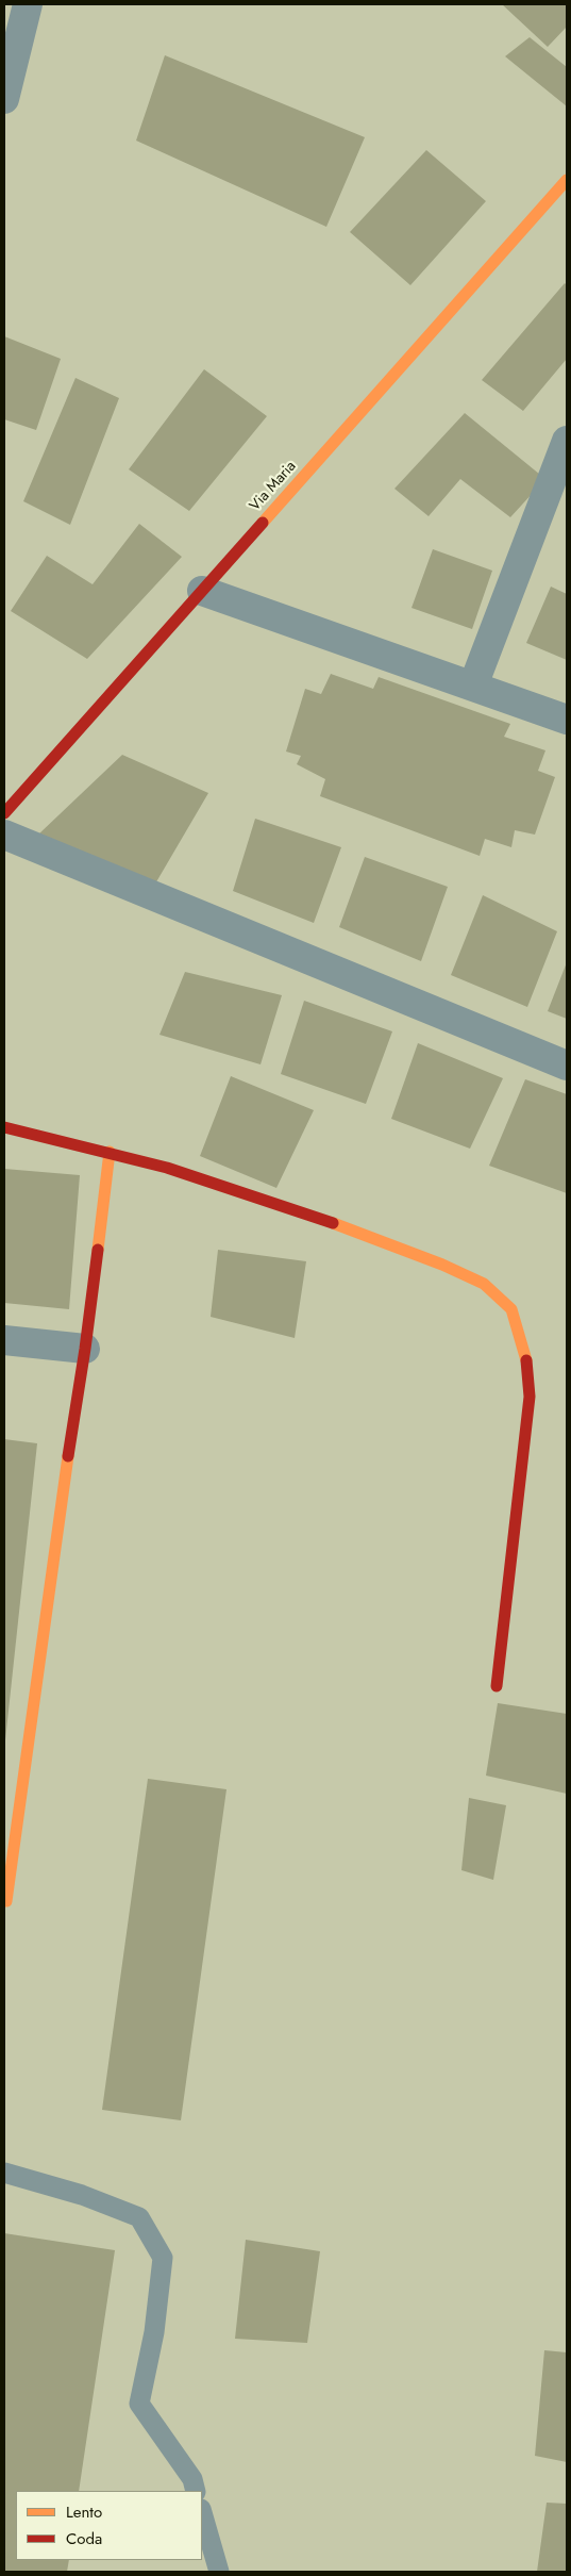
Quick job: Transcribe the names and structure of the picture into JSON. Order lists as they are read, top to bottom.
{
  "streets": {
    "street": ["Via Maria"]
  },
  "legend": ["Lento", "Coda"]
}
